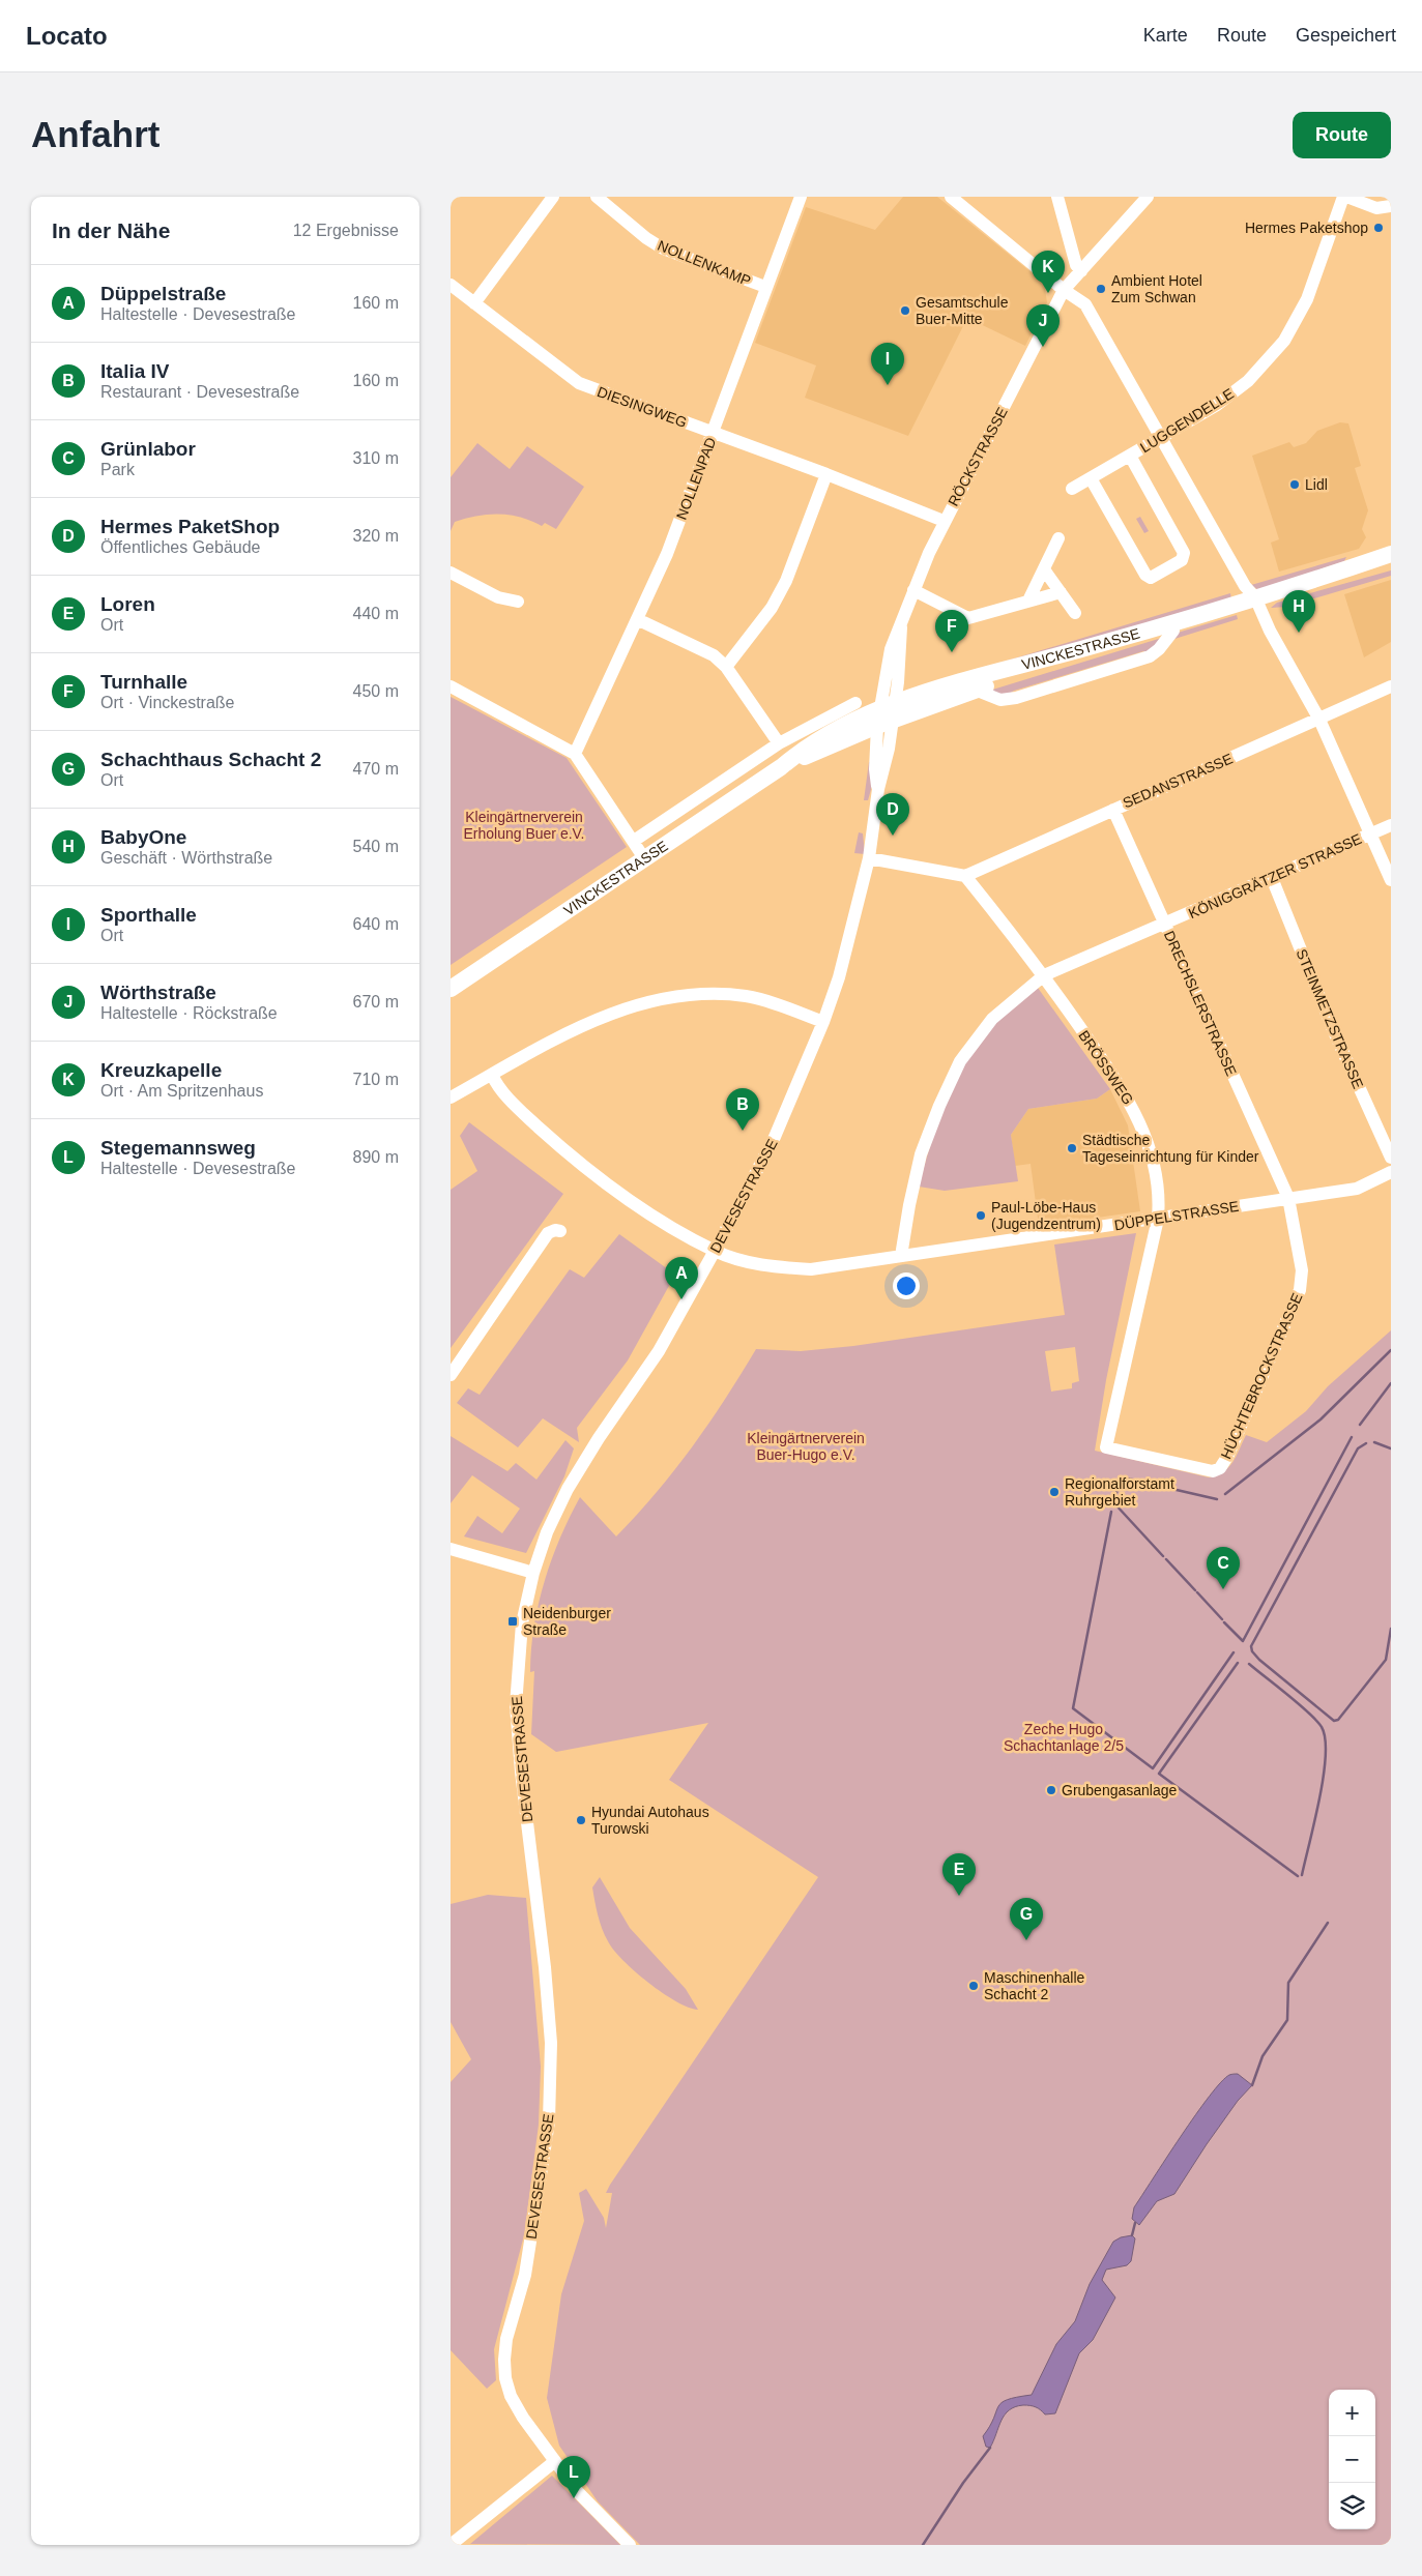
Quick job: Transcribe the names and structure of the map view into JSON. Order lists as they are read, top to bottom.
{
  "streets": {
    "main road": ["VINCKESTRASSE"],
    "street": [
      "NOLLENKAMP",
      "DIESINGWEG",
      "LUGGENDELLE",
      "RÖCKSTRASSE",
      "NOLLENPAD",
      "SEDANSTRASSE",
      "KÖNIGGRÄTZER STRASSE",
      "DRECHSLERSTRASSE",
      "STEINMETZSTRASSE",
      "BRÖSSWEG",
      "DEVESESTRASSE",
      "DÜPPELSTRASSE",
      "HÜCHTEBROCKSTRASSE"
    ]
  },
  "crossings": [
    ["NOLLENKAMP", "NOLLENPAD"],
    ["DIESINGWEG", "RÖCKSTRASSE"],
    ["DIESINGWEG", "NOLLENPAD"],
    ["RÖCKSTRASSE", "VINCKESTRASSE"],
    ["RÖCKSTRASSE", "DEVESESTRASSE"],
    ["VINCKESTRASSE", "DEVESESTRASSE"],
    ["SEDANSTRASSE", "DRECHSLERSTRASSE"],
    ["SEDANSTRASSE", "BRÖSSWEG"],
    ["KÖNIGGRÄTZER STRASSE", "DRECHSLERSTRASSE"],
    ["KÖNIGGRÄTZER STRASSE", "STEINMETZSTRASSE"],
    ["KÖNIGGRÄTZER STRASSE", "BRÖSSWEG"],
    ["KÖNIGGRÄTZER STRASSE", "DÜPPELSTRASSE"],
    ["DRECHSLERSTRASSE", "DÜPPELSTRASSE"],
    ["DRECHSLERSTRASSE", "HÜCHTEBROCKSTRASSE"],
    ["BRÖSSWEG", "DÜPPELSTRASSE"],
    ["BRÖSSWEG", "HÜCHTEBROCKSTRASSE"],
    ["DEVESESTRASSE", "DÜPPELSTRASSE"],
    ["DÜPPELSTRASSE", "HÜCHTEBROCKSTRASSE"]
  ],
  "parks": ["Kleingärtnerverein Erholung Buer e.V.", "Kleingärtnerverein Buer-Hugo e.V.", "Zeche Hugo Schachtanlage 2/5"],
  "places": {
    "other": [
      "Hermes Paketshop",
      "Ambient Hotel Zum Schwan",
      "Gesamtschule Buer-Mitte",
      "Lidl",
      "Städtische Tageseinrichtung für Kinder",
      "Paul-Löbe-Haus (Jugendzentrum)",
      "Regionalforstamt Ruhrgebiet",
      "Grubengasanlage",
      "Hyundai Autohaus Turowski",
      "Maschinenhalle Schacht 2"
    ],
    "transit": ["Neidenburger Straße"]
  },
  "page": {
    "header": "Locato",
    "nav": ["Karte", "Route", "Gespeichert"],
    "buttons": "Route",
    "title": "Anfahrt",
    "heading": ["In der Nähe", "12 Ergebnisse"],
    "pins": [
      "K",
      "J",
      "I",
      "H",
      "F",
      "D",
      "B",
      "A",
      "C",
      "E",
      "G",
      "L"
    ],
    "list": [
      {
        "mark": "A",
        "name": "Düppelstraße",
        "note": "Haltestelle · Devesestraße",
        "value": "160 m"
      },
      {
        "mark": "B",
        "name": "Italia IV",
        "note": "Restaurant · Devesestraße",
        "value": "160 m"
      },
      {
        "mark": "C",
        "name": "Grünlabor",
        "note": "Park",
        "value": "310 m"
      },
      {
        "mark": "D",
        "name": "Hermes PaketShop",
        "note": "Öffentliches Gebäude",
        "value": "320 m"
      },
      {
        "mark": "E",
        "name": "Loren",
        "note": "Ort",
        "value": "440 m"
      },
      {
        "mark": "F",
        "name": "Turnhalle",
        "note": "Ort · Vinckestraße",
        "value": "450 m"
      },
      {
        "mark": "G",
        "name": "Schachthaus Schacht 2",
        "note": "Ort",
        "value": "470 m"
      },
      {
        "mark": "H",
        "name": "BabyOne",
        "note": "Geschäft · Wörthstraße",
        "value": "540 m"
      },
      {
        "mark": "I",
        "name": "Sporthalle",
        "note": "Ort",
        "value": "640 m"
      },
      {
        "mark": "J",
        "name": "Wörthstraße",
        "note": "Haltestelle · Röckstraße",
        "value": "670 m"
      },
      {
        "mark": "K",
        "name": "Kreuzkapelle",
        "note": "Ort · Am Spritzenhaus",
        "value": "710 m"
      },
      {
        "mark": "L",
        "name": "Stegemannsweg",
        "note": "Haltestelle · Devesestraße",
        "value": "890 m"
      }
    ],
    "map_buttons": ["+", "−"]
  }
}
